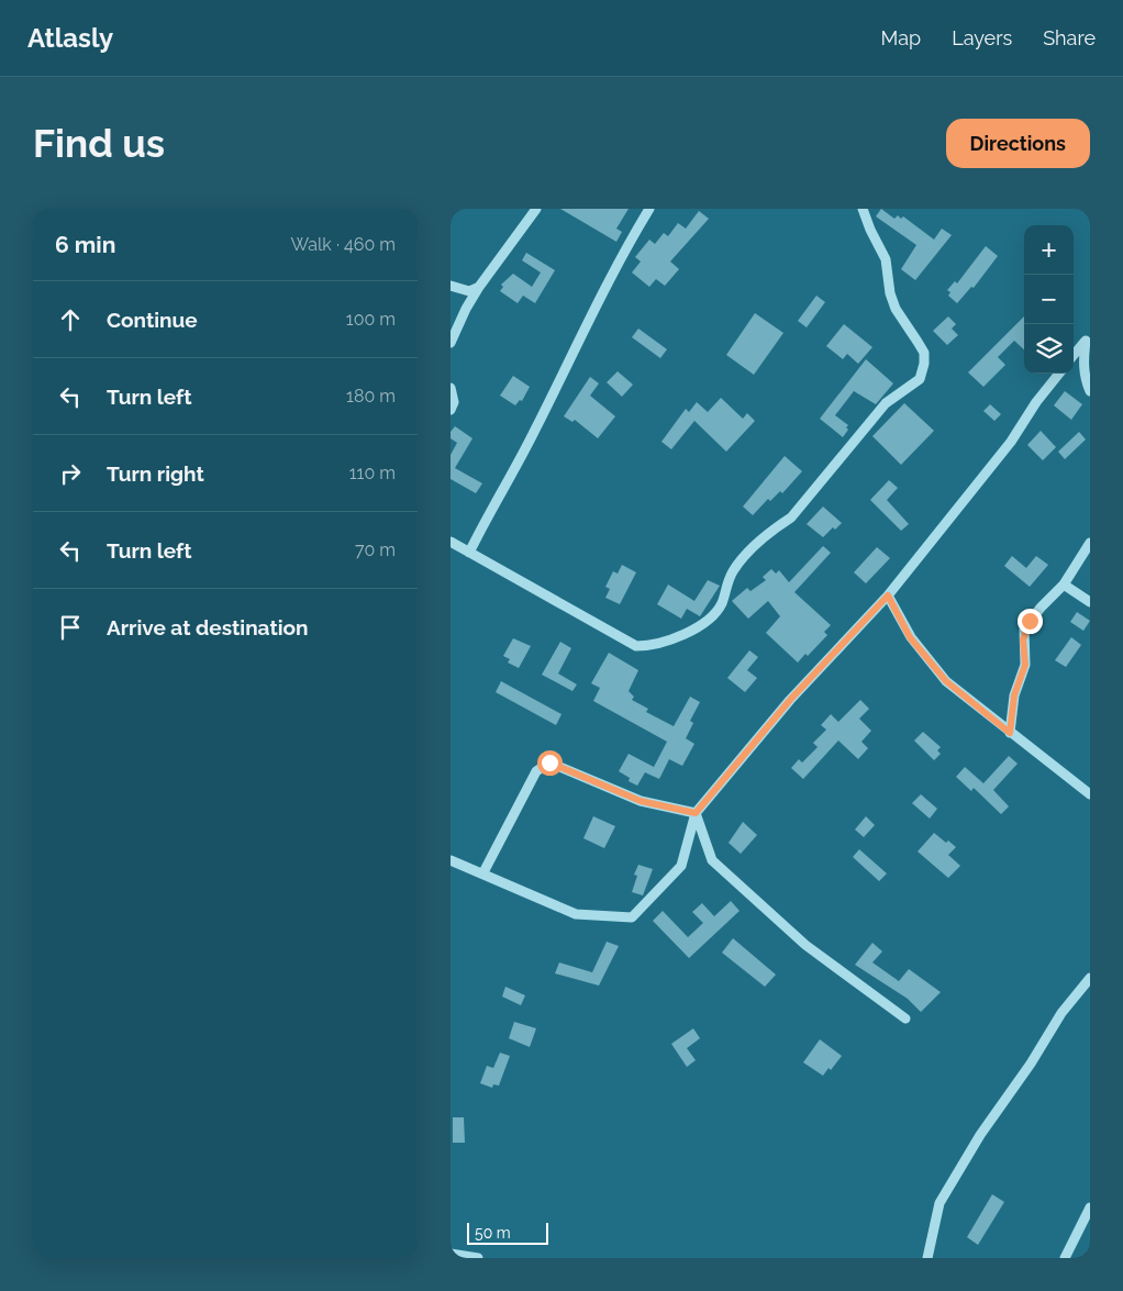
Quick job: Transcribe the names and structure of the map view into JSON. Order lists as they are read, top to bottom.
{
  "scale_bar": "50 m",
  "page": {
    "header": "Atlasly",
    "nav": ["Map", "Layers", "Share"],
    "buttons": "Directions",
    "title": "Find us",
    "heading": ["6 min", "Walk · 460 m"],
    "map_buttons": ["+", "−"],
    "list": [
      ["Continue", "100 m"],
      ["Turn left", "180 m"],
      ["Turn right", "110 m"],
      ["Turn left", "70 m"],
      "Arrive at destination"
    ],
    "scale": "50 m"
  }
}
